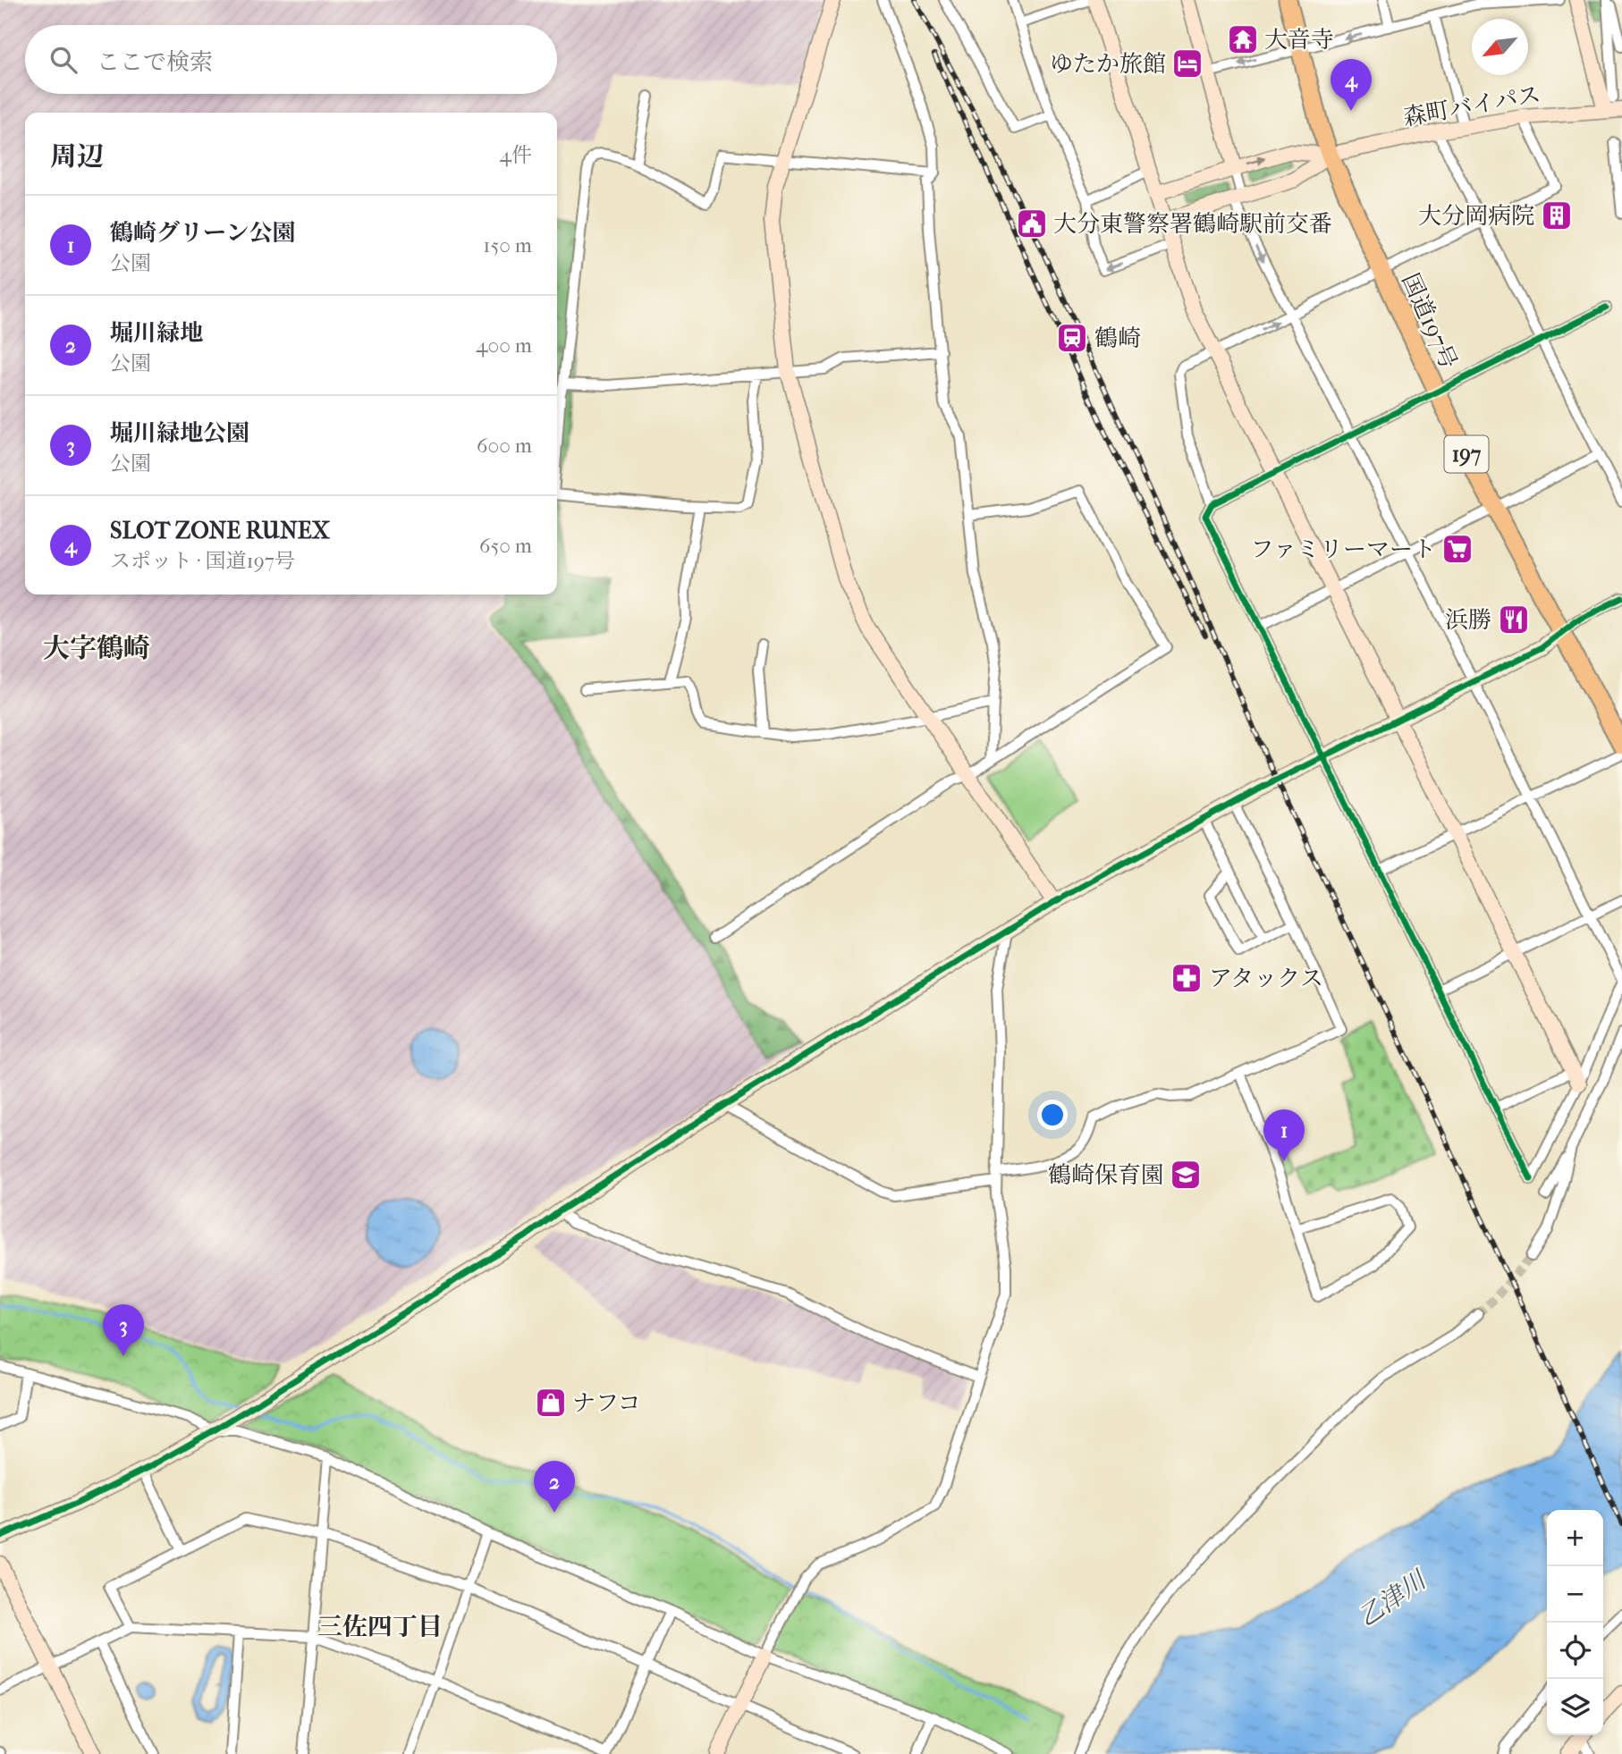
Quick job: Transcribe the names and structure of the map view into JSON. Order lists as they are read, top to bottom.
{
  "streets": {
    "highway": ["国道197号", "197"],
    "street": ["森町バイパス"]
  },
  "crossings": [
    ["森町バイパス", "国道197号"]
  ],
  "districts": ["大字鶴崎", "三佐四丁目"],
  "water": ["乙津川"],
  "places": {
    "temple": ["大音寺"],
    "hotel": ["ゆたか旅館"],
    "building": ["大分岡病院"],
    "public building": ["大分東警察署鶴崎駅前交番"],
    "station": ["鶴崎"],
    "supermarket": ["ファミリーマート"],
    "restaurant": ["浜勝"],
    "pharmacy": ["アタックス"],
    "school or university": ["鶴崎保育園"],
    "shop": ["ナフコ"]
  },
  "north": "bottom left",
  "page": {
    "search": "ここで検索",
    "pins": [
      "4",
      "1",
      "3",
      "2"
    ],
    "heading": ["周辺", "4件"],
    "list": [
      {
        "mark": "1",
        "name": "鶴崎グリーン公園",
        "note": "公園",
        "value": "150 m"
      },
      {
        "mark": "2",
        "name": "堀川緑地",
        "note": "公園",
        "value": "400 m"
      },
      {
        "mark": "3",
        "name": "堀川緑地公園",
        "note": "公園",
        "value": "600 m"
      },
      {
        "mark": "4",
        "name": "SLOT ZONE RUNEX",
        "note": "スポット · 国道197号",
        "value": "650 m"
      }
    ],
    "map_buttons": ["+", "−"]
  }
}
